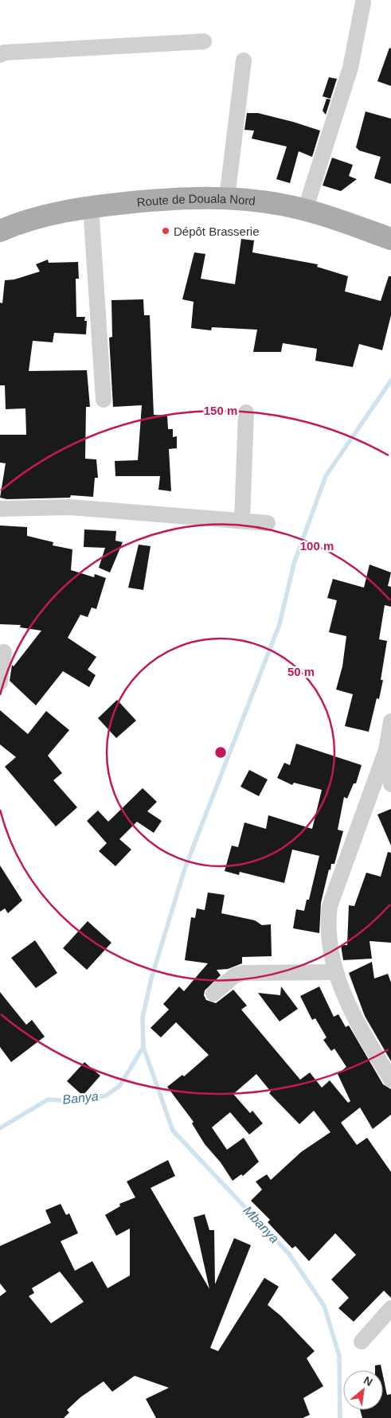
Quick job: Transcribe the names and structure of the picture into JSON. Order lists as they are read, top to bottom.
{
  "streets": {
    "main road": ["Route de Douala Nord"]
  },
  "water": ["Banya", "Mbanya"],
  "places": ["Dépôt Brasserie"],
  "north": "top right",
  "rings": ["150 m", "100 m", "50 m"]
}
